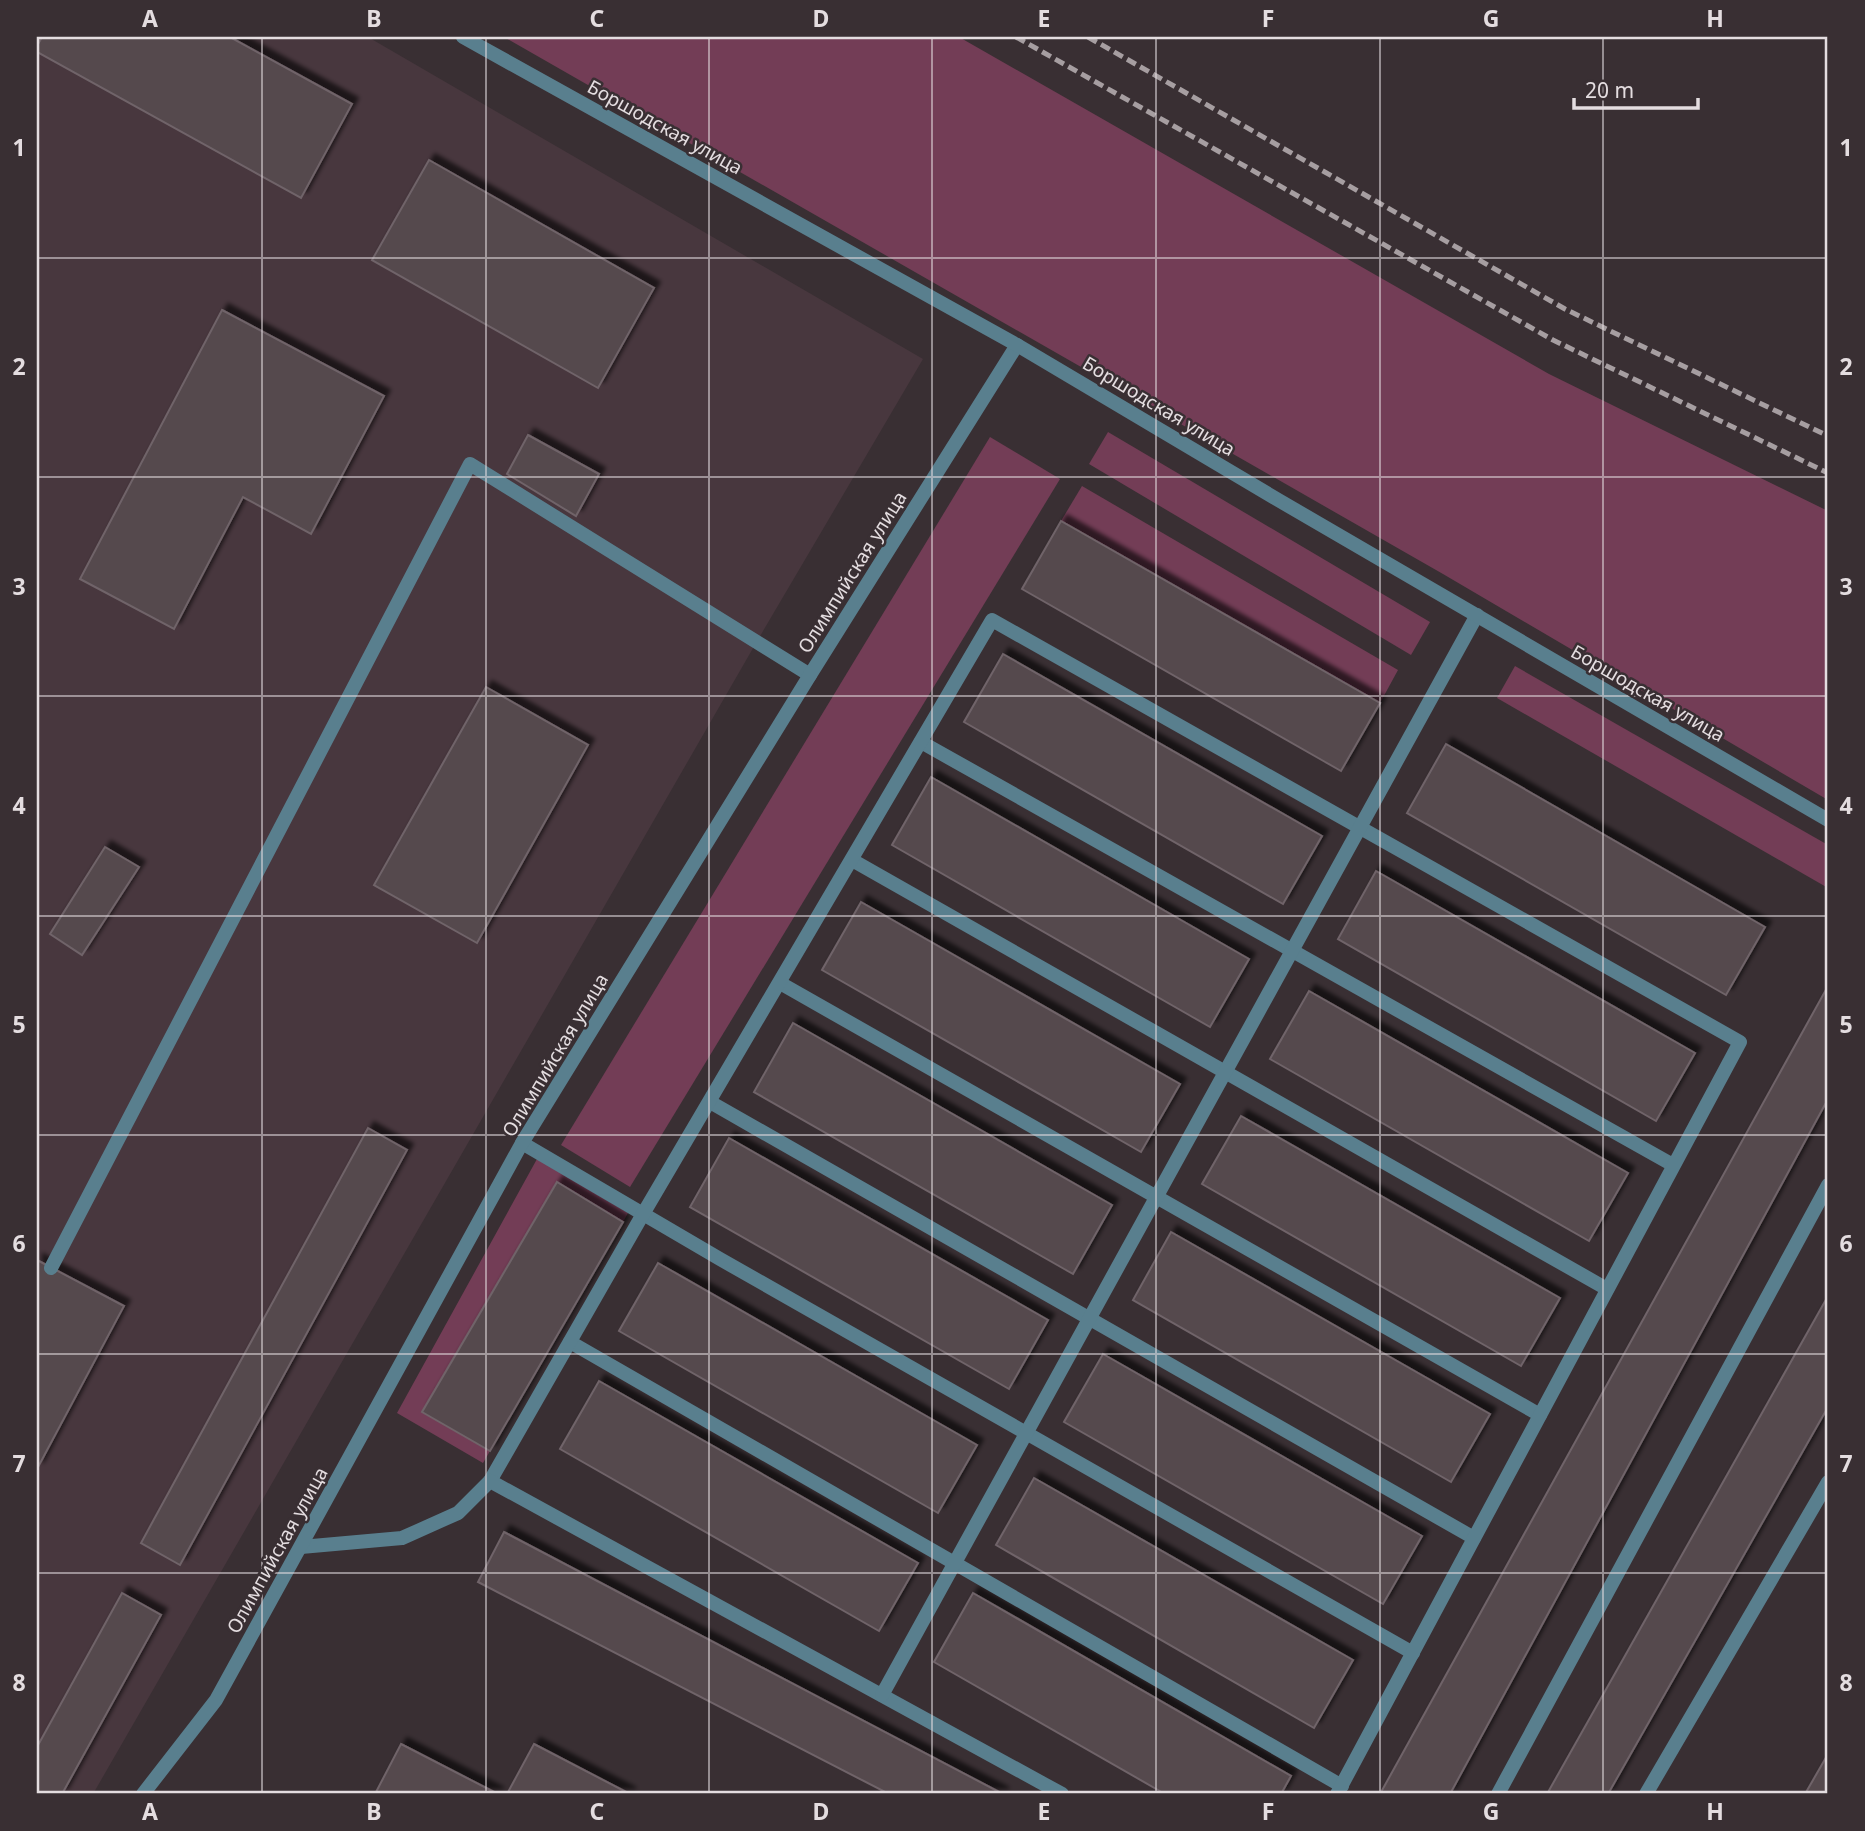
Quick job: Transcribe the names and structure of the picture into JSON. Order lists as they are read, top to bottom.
{
  "streets": {
    "street": ["Боршодская улица", "Олимпийская улица"]
  },
  "crossings": [
    ["Боршодская улица", "Олимпийская улица"]
  ],
  "scale_bar": "20 m",
  "grid": {
    "columns": [
      "A",
      "B",
      "C",
      "D",
      "E",
      "F",
      "G",
      "H"
    ],
    "rows": [
      "1",
      "2",
      "3",
      "4",
      "5",
      "6",
      "7",
      "8"
    ]
  }
}
